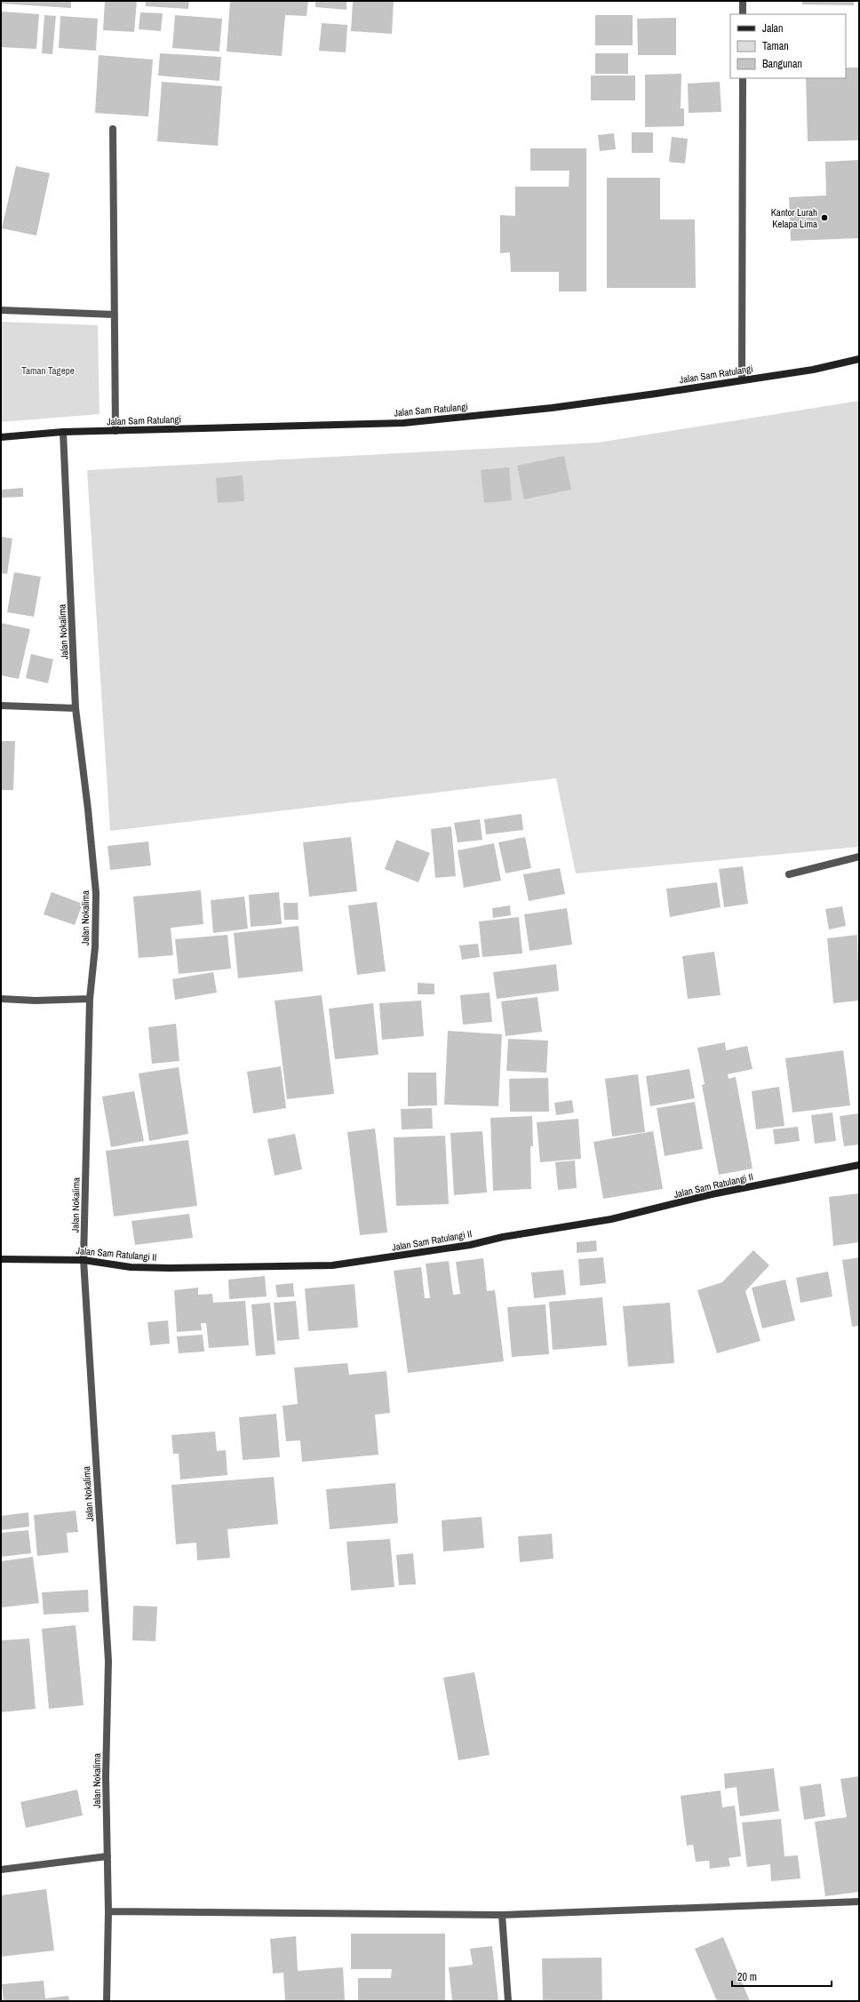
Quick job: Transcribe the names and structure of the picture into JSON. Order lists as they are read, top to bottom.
{
  "streets": {
    "main road": ["Jalan Sam Ratulangi", "Jalan Sam Ratulangi II"],
    "street": ["Jalan Nokalima"]
  },
  "crossings": [
    ["Jalan Sam Ratulangi", "Jalan Nokalima"],
    ["Jalan Nokalima", "Jalan Sam Ratulangi II"]
  ],
  "parks": ["Taman Tagepe"],
  "places": ["Kantor Lurah Kelapa Lima"],
  "legend": ["Jalan", "Taman", "Bangunan"],
  "scale_bar": "20 m"
}
